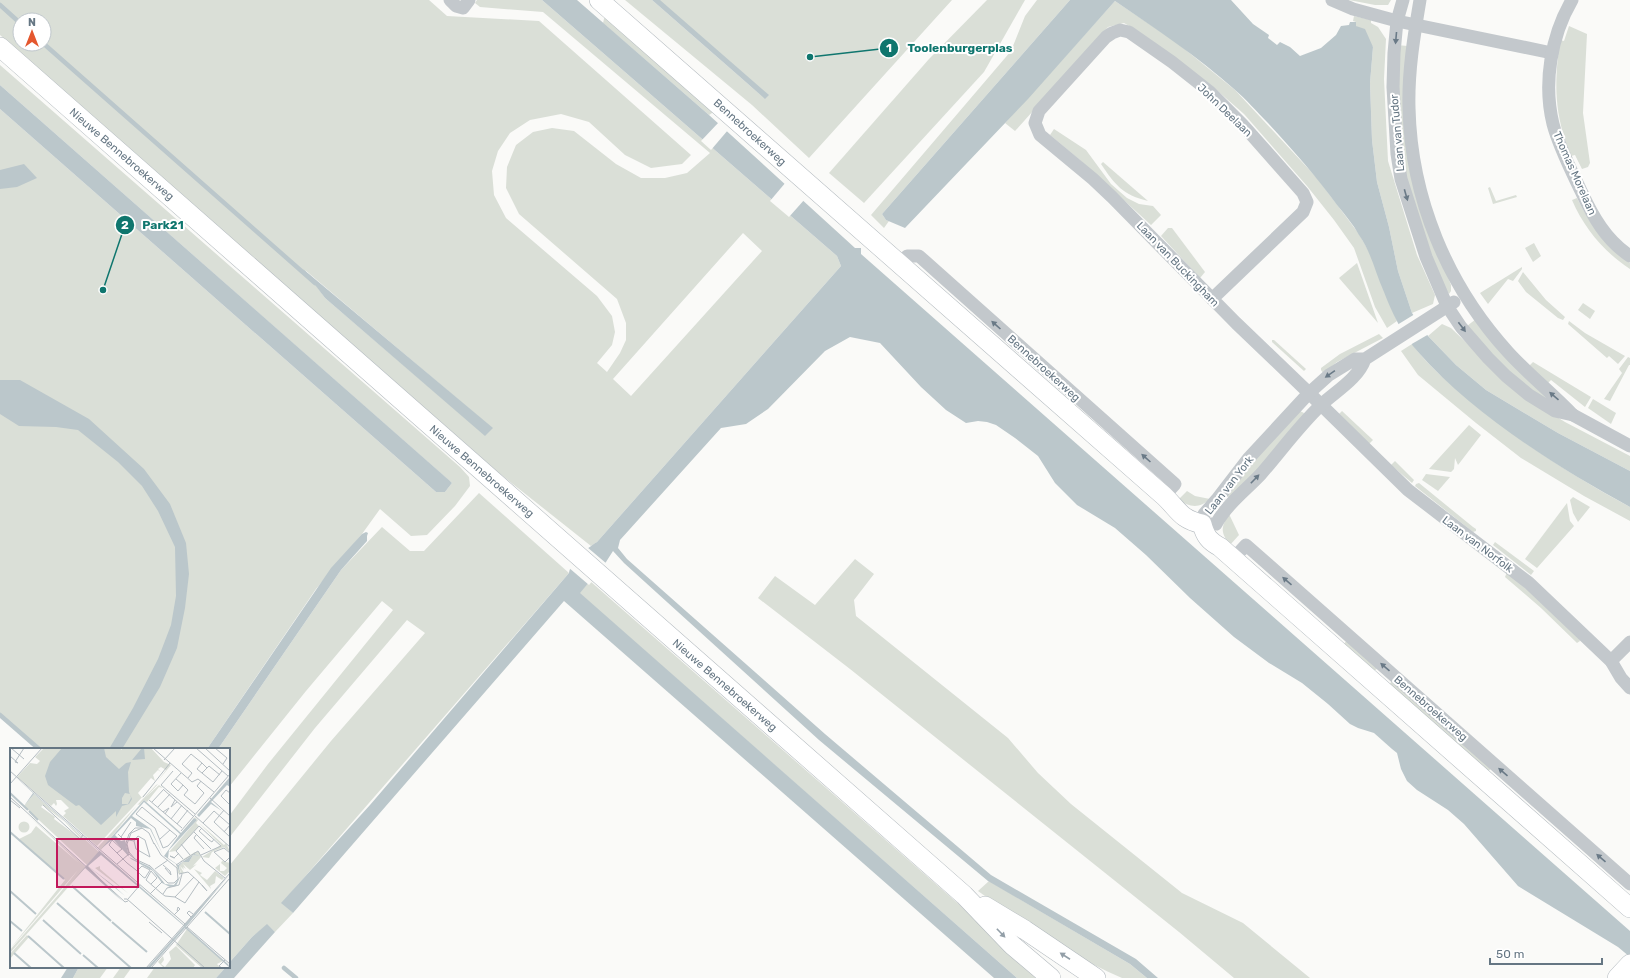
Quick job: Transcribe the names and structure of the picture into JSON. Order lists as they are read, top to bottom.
{
  "streets": {
    "main road": ["Bennebroekerweg", "Nieuwe Bennebroekerweg"],
    "street": [
      "John Deelaan",
      "Laan van Tudor",
      "Thomas Morelaan",
      "Laan van Buckingham",
      "Laan van York",
      "Laan van Norfolk"
    ]
  },
  "crossings": [
    ["John Deelaan", "Laan van Buckingham"],
    ["Bennebroekerweg", "Laan van York"],
    ["Laan van Tudor", "Laan van York"],
    ["Laan van Buckingham", "Laan van York"],
    ["Laan van Buckingham", "Laan van Norfolk"],
    ["Laan van York", "Laan van Norfolk"]
  ],
  "places": ["Toolenburgerplas", "Park21"],
  "scale_bar": "50 m",
  "north": "top"
}
